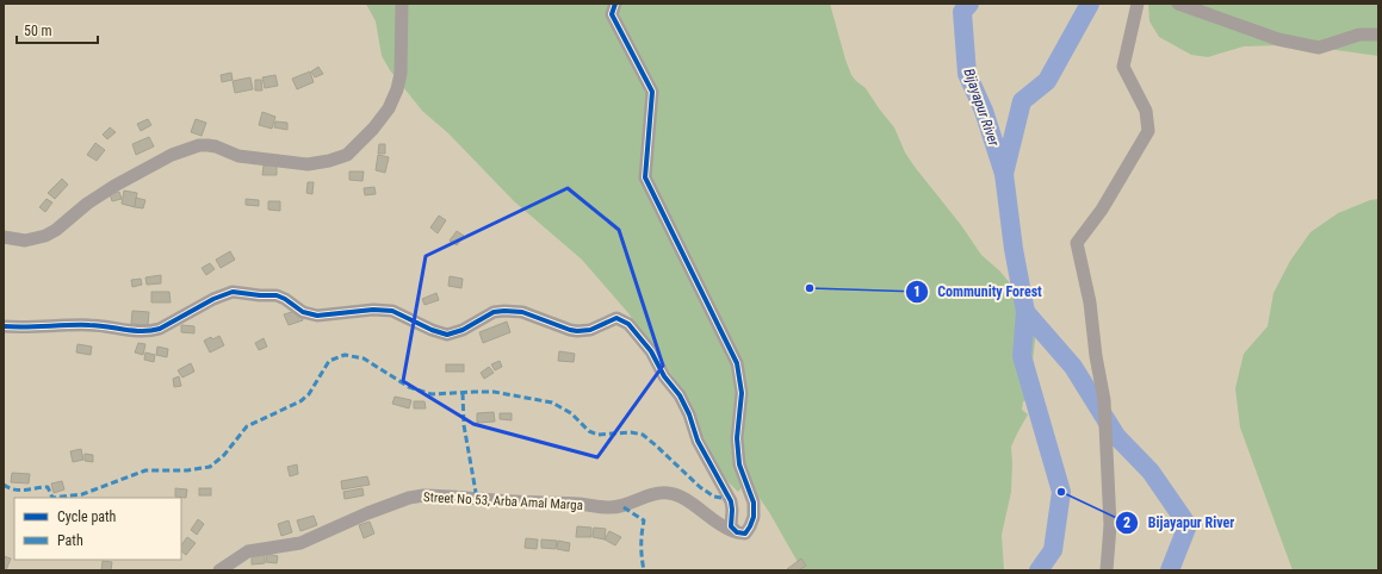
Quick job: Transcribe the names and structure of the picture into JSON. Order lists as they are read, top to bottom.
{
  "streets": {
    "street": ["Street No 53, Arba Amal Marga"]
  },
  "water": ["Bijayapur River"],
  "places": ["Community Forest", "Bijayapur River"],
  "legend": ["Cycle path", "Path"],
  "scale_bar": "50 m"
}
